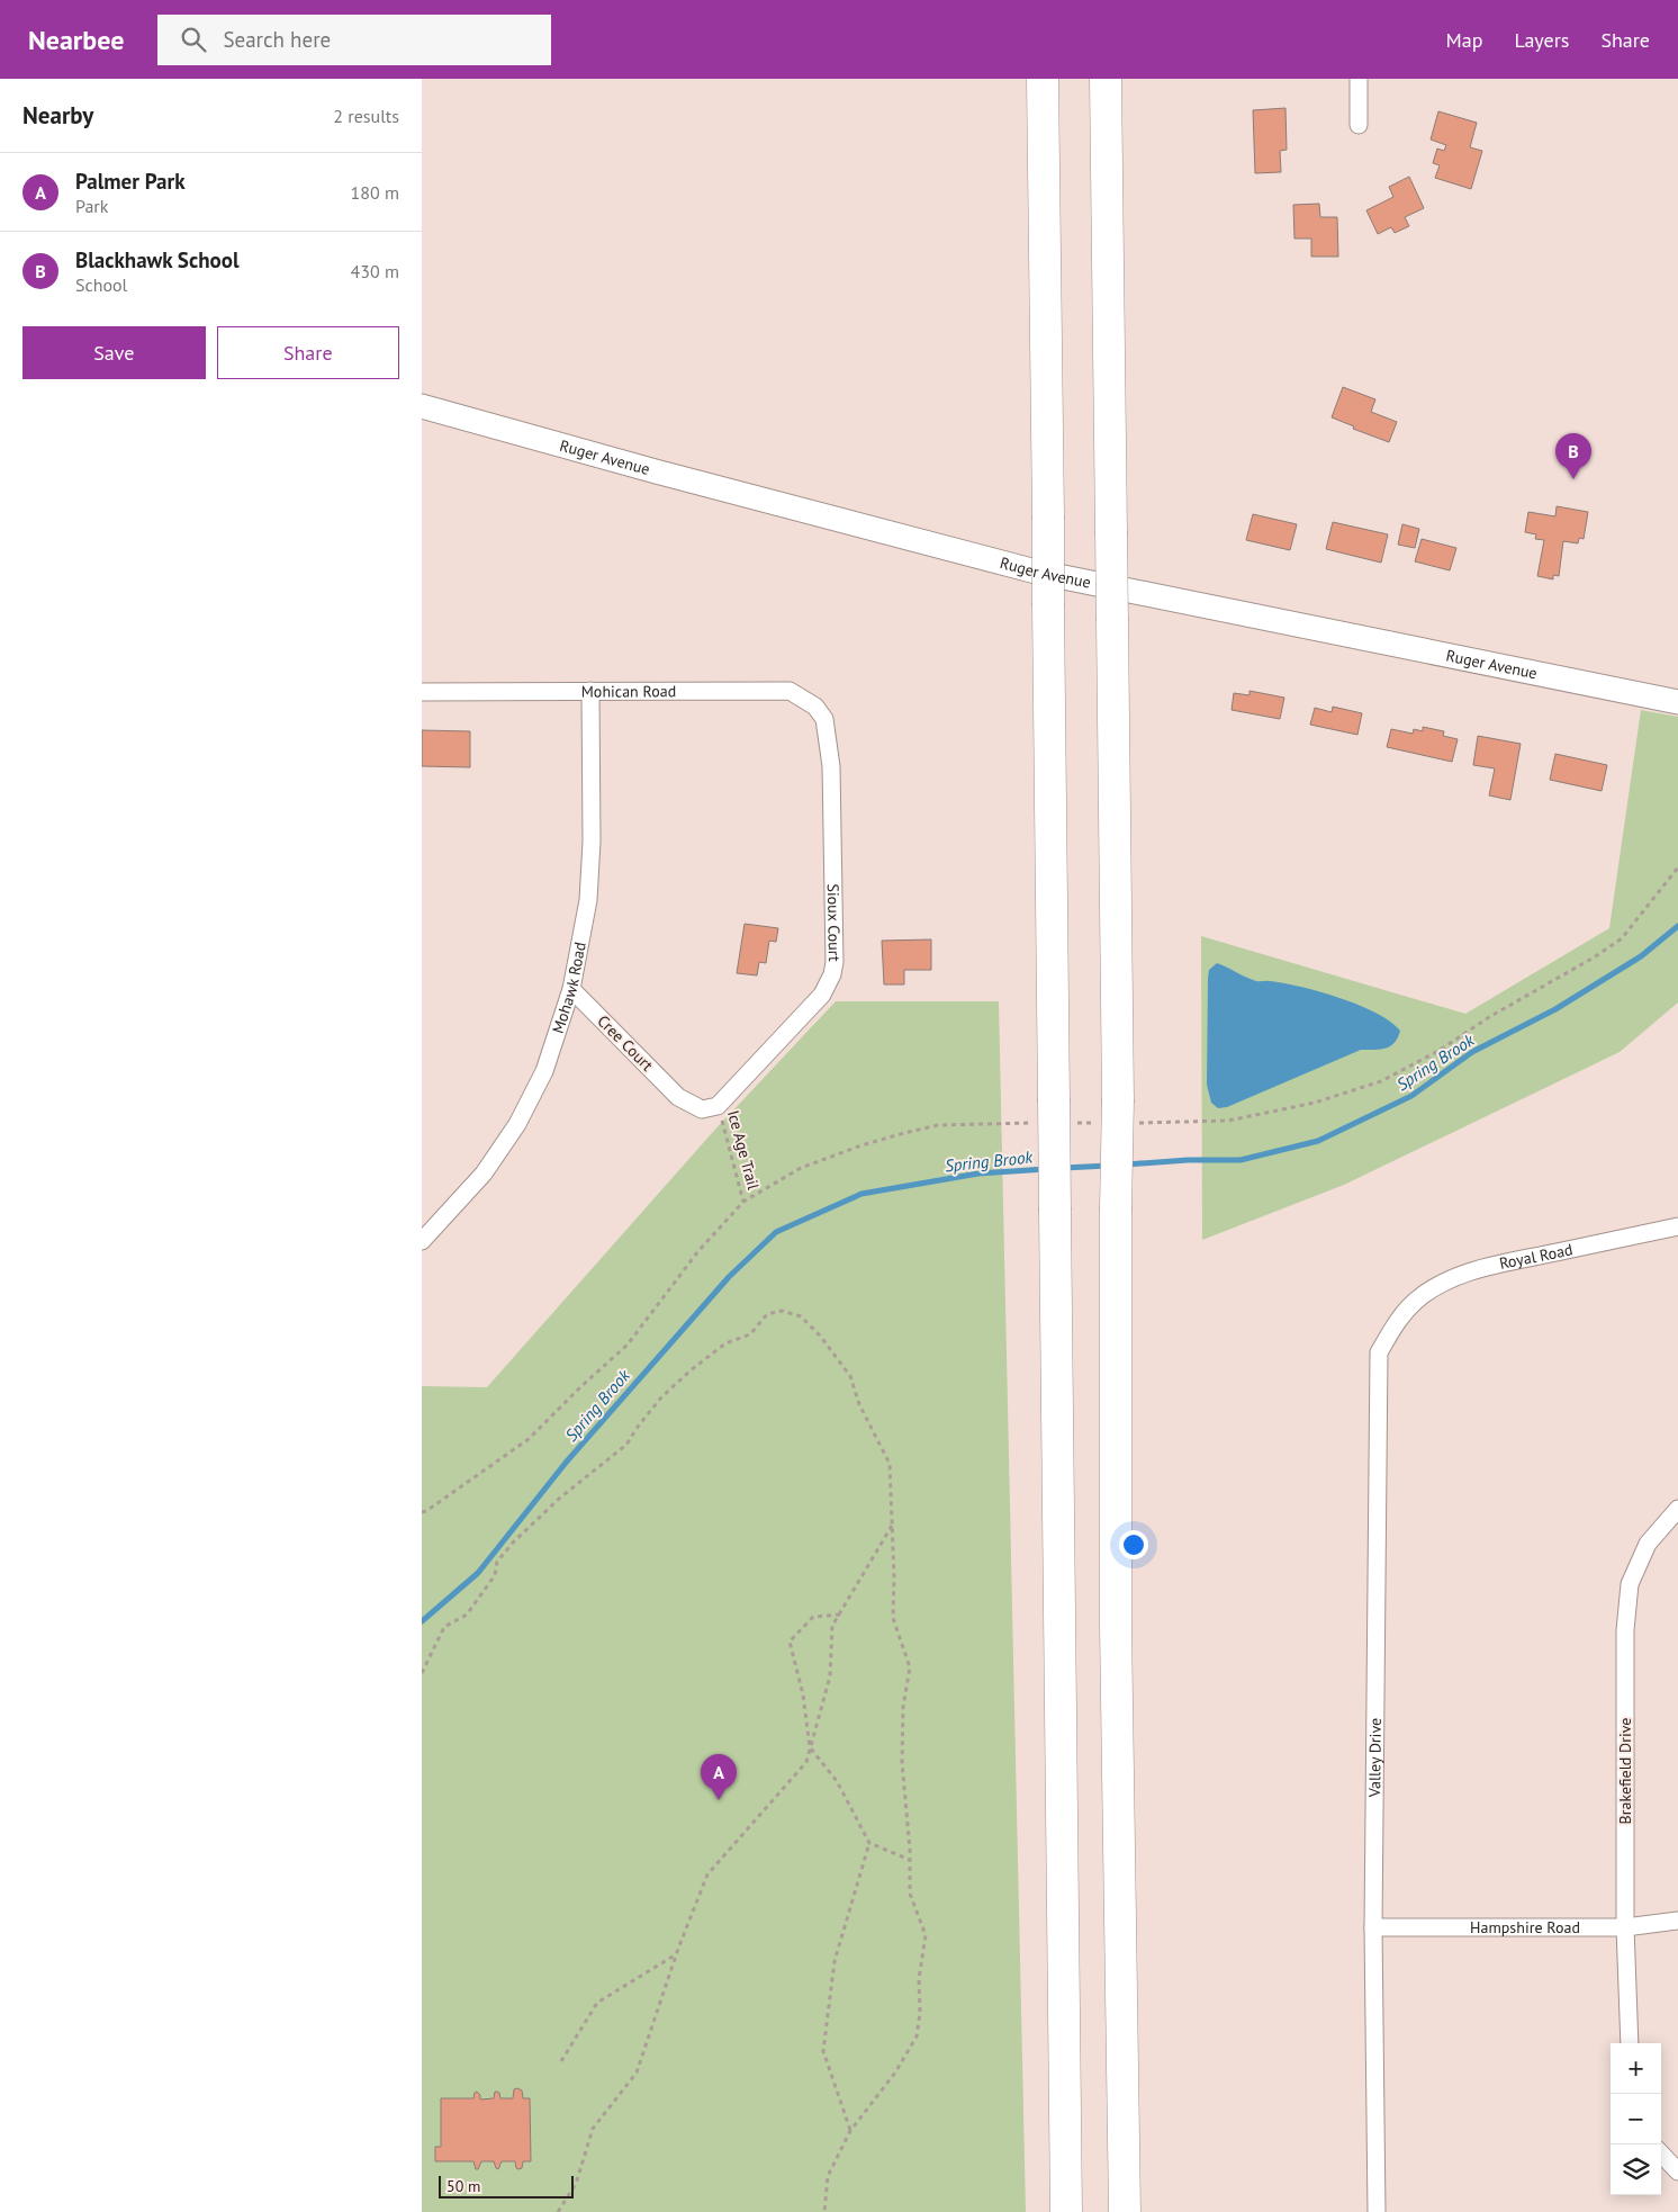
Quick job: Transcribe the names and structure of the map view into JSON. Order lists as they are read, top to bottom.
{
  "streets": {
    "street": [
      "Ruger Avenue",
      "Mohican Road",
      "Sioux Court",
      "Mohawk Road",
      "Cree Court",
      "Royal Road",
      "Valley Drive",
      "Brakefield Drive",
      "Hampshire Road"
    ],
    "path": ["Ice Age Trail"]
  },
  "crossings": [
    ["Mohican Road", "Sioux Court"],
    ["Mohican Road", "Mohawk Road"],
    ["Sioux Court", "Cree Court"],
    ["Sioux Court", "Ice Age Trail"],
    ["Mohawk Road", "Cree Court"],
    ["Cree Court", "Ice Age Trail"],
    ["Royal Road", "Valley Drive"],
    ["Valley Drive", "Hampshire Road"],
    ["Brakefield Drive", "Hampshire Road"]
  ],
  "water": ["Spring Brook"],
  "scale_bar": "50 m",
  "page": {
    "header": "Nearbee",
    "search": "Search here",
    "nav": ["Map", "Layers", "Share"],
    "heading": ["Nearby", "2 results"],
    "list": [
      {
        "mark": "A",
        "name": "Palmer Park",
        "note": "Park",
        "value": "180 m"
      },
      {
        "mark": "B",
        "name": "Blackhawk School",
        "note": "School",
        "value": "430 m"
      }
    ],
    "buttons": ["Save", "Share"],
    "pins": ["B", "A"],
    "map_buttons": ["+", "−"],
    "scale": "50 m"
  }
}
